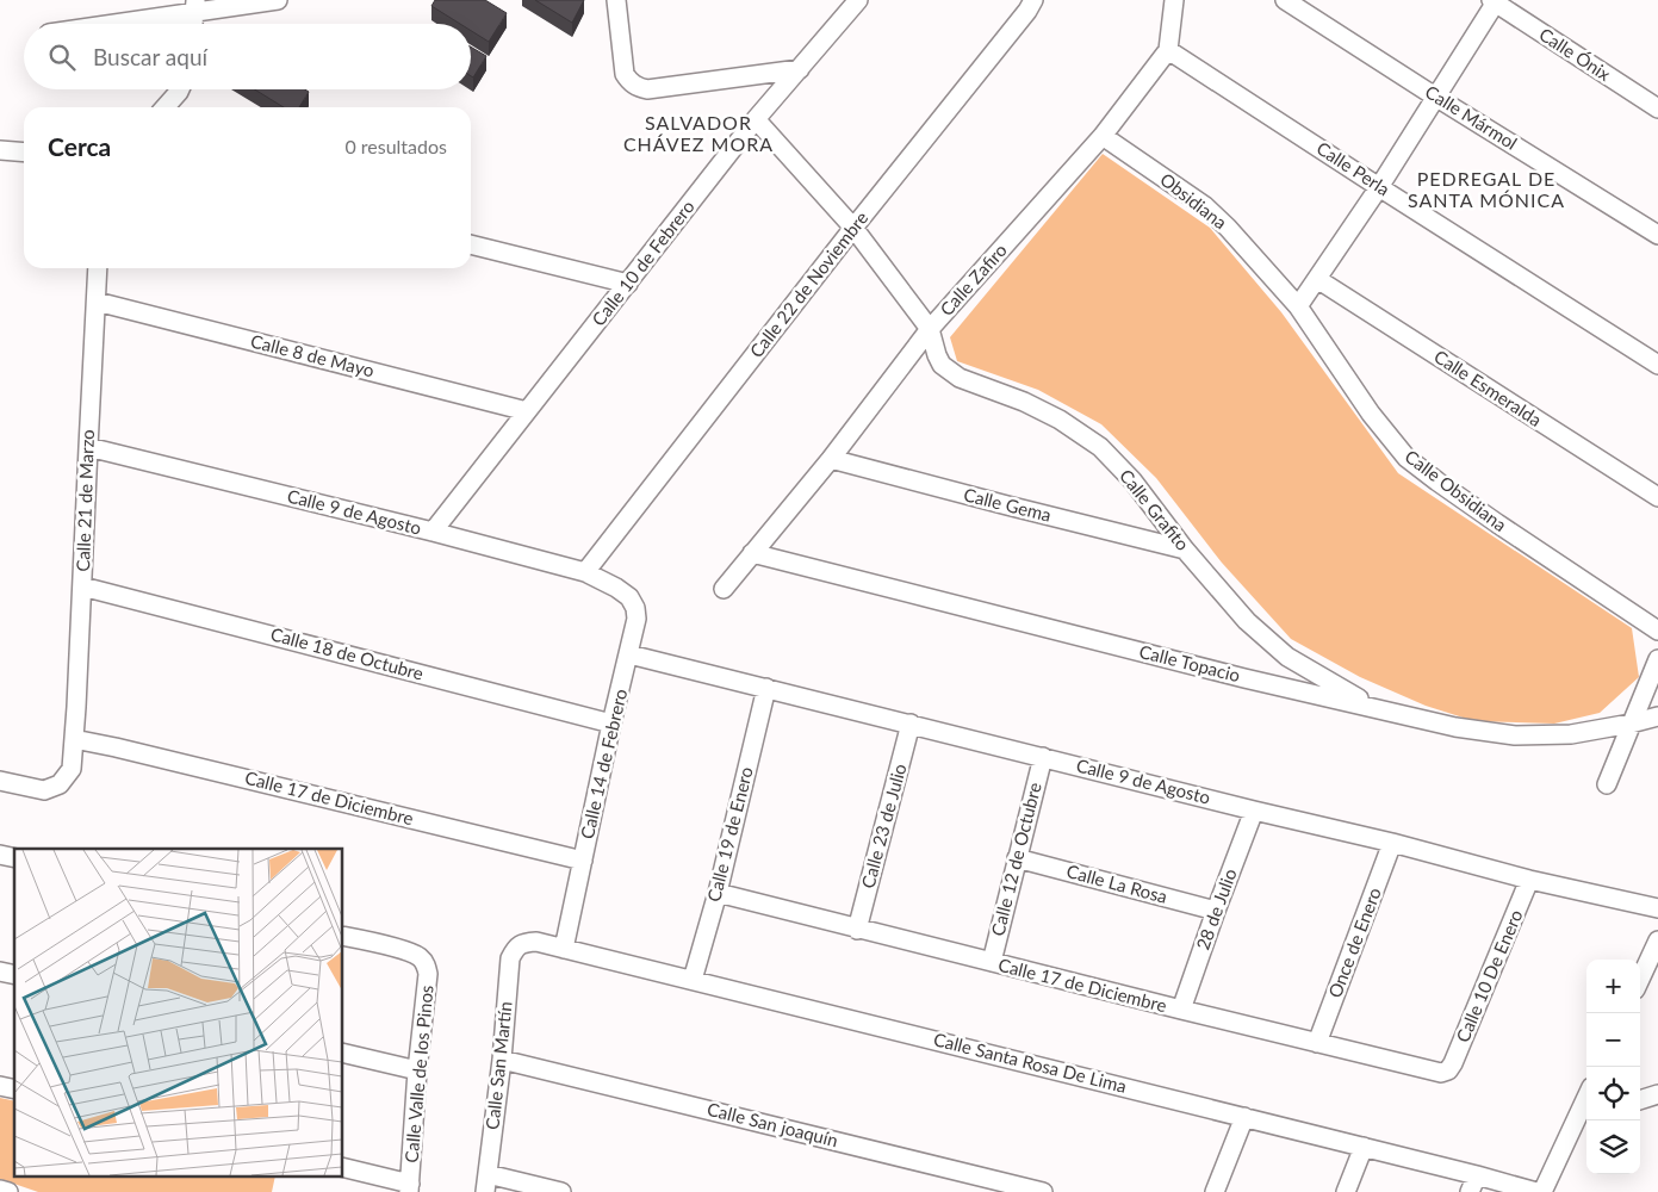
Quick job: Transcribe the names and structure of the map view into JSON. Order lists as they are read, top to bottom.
{
  "streets": {
    "street": [
      "Calle Ónix",
      "Calle Mármol",
      "Calle Perla",
      "Obsidiana",
      "Calle 10 de Febrero",
      "Calle Zafiro",
      "Calle 22 de Noviembre",
      "Calle 8 de Mayo",
      "Calle Esmeralda",
      "Calle Obsidiana",
      "Calle 21 de Marzo",
      "Calle Gema",
      "Calle Grafito",
      "Calle 9 de Agosto",
      "Calle 18 de Octubre",
      "Calle Topacio",
      "Calle 14 de Febrero",
      "Calle 17 de Diciembre",
      "Calle 23 de Julio",
      "Calle 19 de Enero",
      "Calle 12 de Octubre",
      "Calle La Rosa",
      "28 de Julio",
      "Once de Enero",
      "Calle 10 De Enero",
      "Calle Santa Rosa De Lima",
      "Calle San Martín",
      "Calle Valle de los Pinos",
      "Calle San joaquín"
    ]
  },
  "crossings": [
    ["Calle Perla", "Calle Zafiro"],
    ["Obsidiana", "Calle Zafiro"],
    ["Obsidiana", "Calle Obsidiana"],
    ["Calle 10 de Febrero", "Calle 8 de Mayo"],
    ["Calle 10 de Febrero", "Calle 9 de Agosto"],
    ["Calle Zafiro", "Calle Gema"],
    ["Calle Zafiro", "Calle Grafito"],
    ["Calle Zafiro", "Calle Topacio"],
    ["Calle 22 de Noviembre", "Calle 9 de Agosto"],
    ["Calle 8 de Mayo", "Calle 21 de Marzo"],
    ["Calle 21 de Marzo", "Calle 9 de Agosto"],
    ["Calle 21 de Marzo", "Calle 18 de Octubre"],
    ["Calle 21 de Marzo", "Calle 17 de Diciembre"],
    ["Calle Gema", "Calle Grafito"],
    ["Calle Grafito", "Calle Topacio"],
    ["Calle 9 de Agosto", "Calle 14 de Febrero"],
    ["Calle 9 de Agosto", "Calle 23 de Julio"],
    ["Calle 9 de Agosto", "Calle 19 de Enero"],
    ["Calle 9 de Agosto", "Calle 12 de Octubre"],
    ["Calle 9 de Agosto", "28 de Julio"],
    ["Calle 9 de Agosto", "Once de Enero"],
    ["Calle 9 de Agosto", "Calle 10 De Enero"],
    ["Calle 18 de Octubre", "Calle 14 de Febrero"],
    ["Calle 14 de Febrero", "Calle 17 de Diciembre"],
    ["Calle 14 de Febrero", "Calle Santa Rosa De Lima"],
    ["Calle 17 de Diciembre", "Calle 23 de Julio"],
    ["Calle 17 de Diciembre", "Calle 19 de Enero"],
    ["Calle 17 de Diciembre", "Calle 12 de Octubre"],
    ["Calle 17 de Diciembre", "28 de Julio"],
    ["Calle 17 de Diciembre", "Once de Enero"],
    ["Calle 17 de Diciembre", "Calle 10 De Enero"],
    ["Calle 19 de Enero", "Calle Santa Rosa De Lima"],
    ["Calle 12 de Octubre", "Calle La Rosa"],
    ["Calle La Rosa", "28 de Julio"],
    ["Calle Santa Rosa De Lima", "Calle San Martín"],
    ["Calle San Martín", "Calle San joaquín"]
  ],
  "districts": ["SALVADOR CHÁVEZ MORA", "PEDREGAL DE SANTA MÓNICA"],
  "page": {
    "search": "Buscar aquí",
    "heading": ["Cerca", "0 resultados"],
    "map_buttons": ["+", "−"]
  }
}
